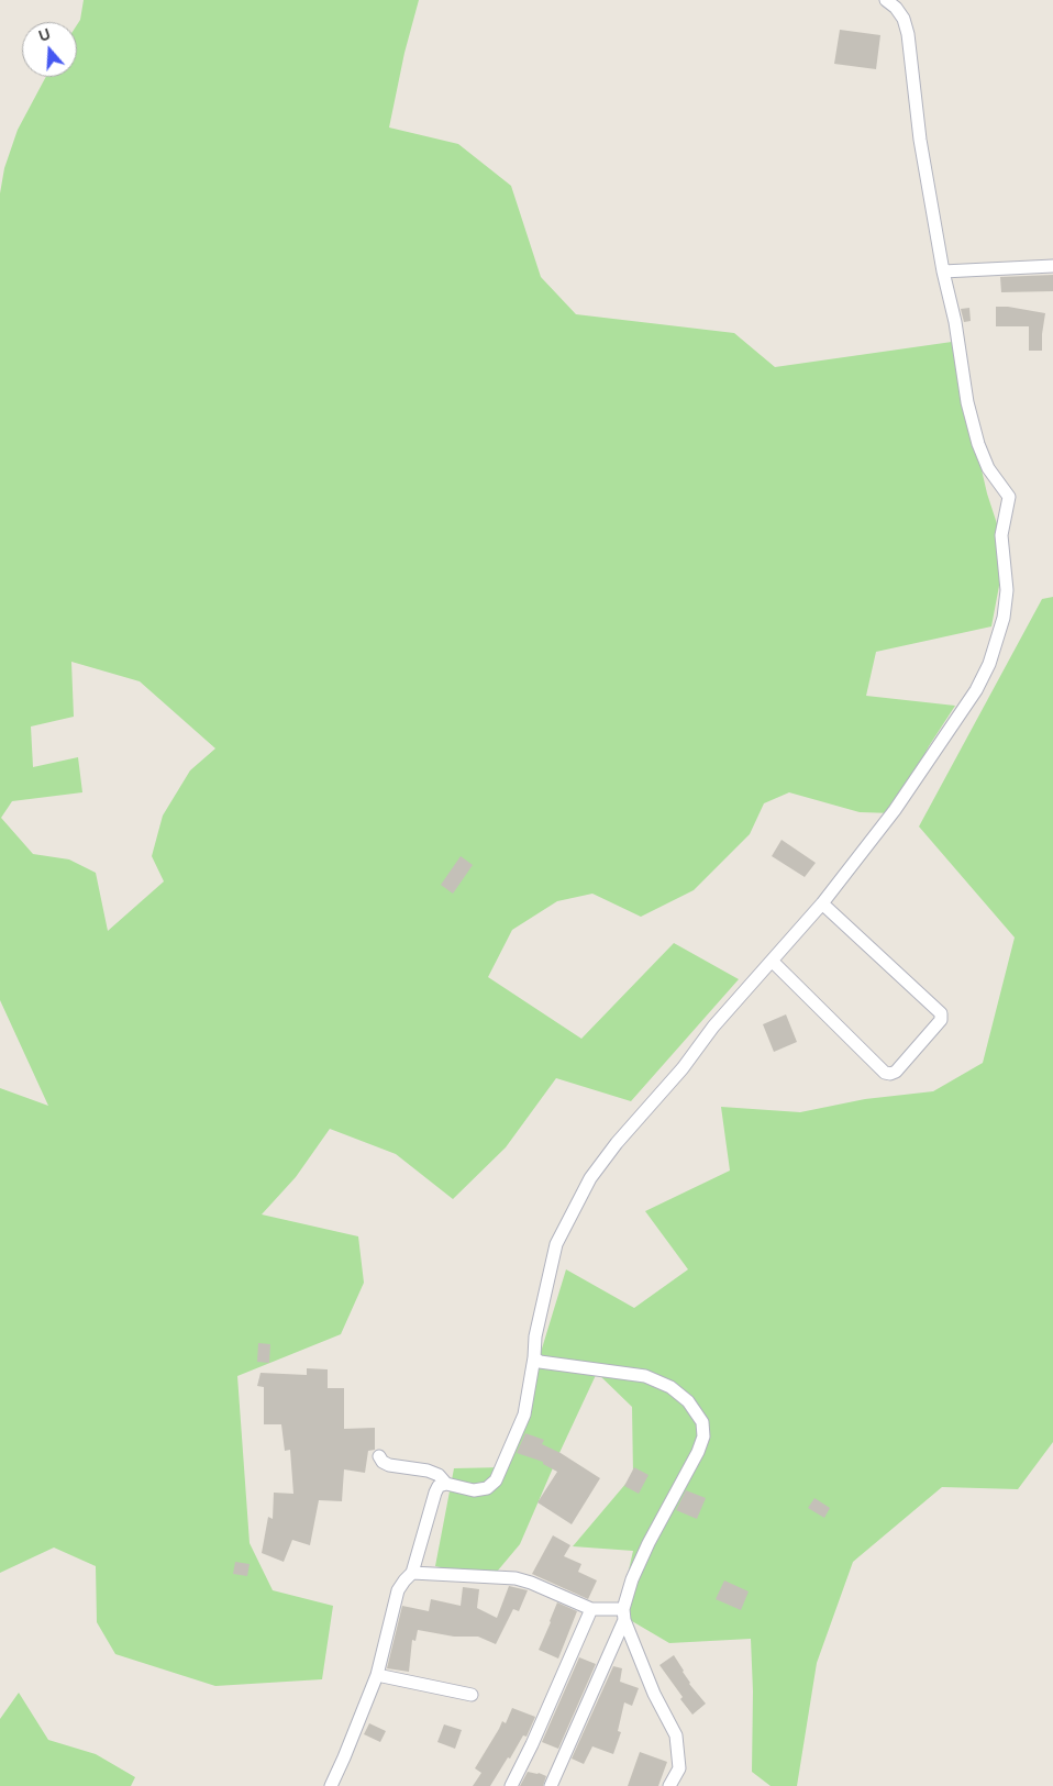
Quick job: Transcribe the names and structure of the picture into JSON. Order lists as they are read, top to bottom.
{
  "north": "top"
}
